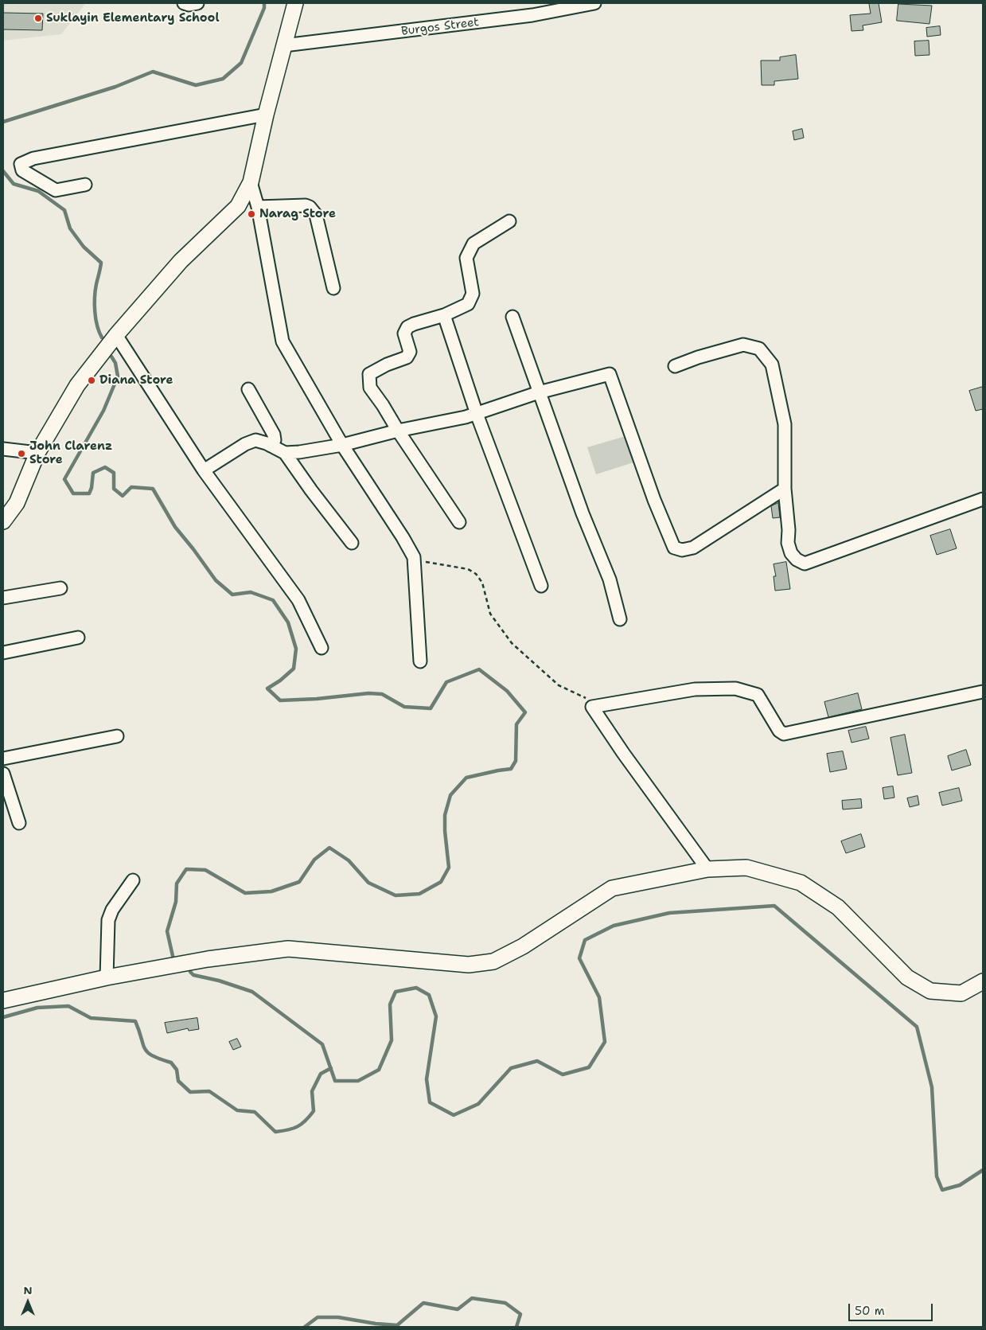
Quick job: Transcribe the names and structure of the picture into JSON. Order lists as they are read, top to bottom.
{
  "streets": {
    "street": ["Burgos Street"]
  },
  "places": [
    "Suklayin Elementary School",
    "Narag Store",
    "Diana Store",
    "John Clarenz Store"
  ],
  "scale_bar": "50 m",
  "north": "top"
}
